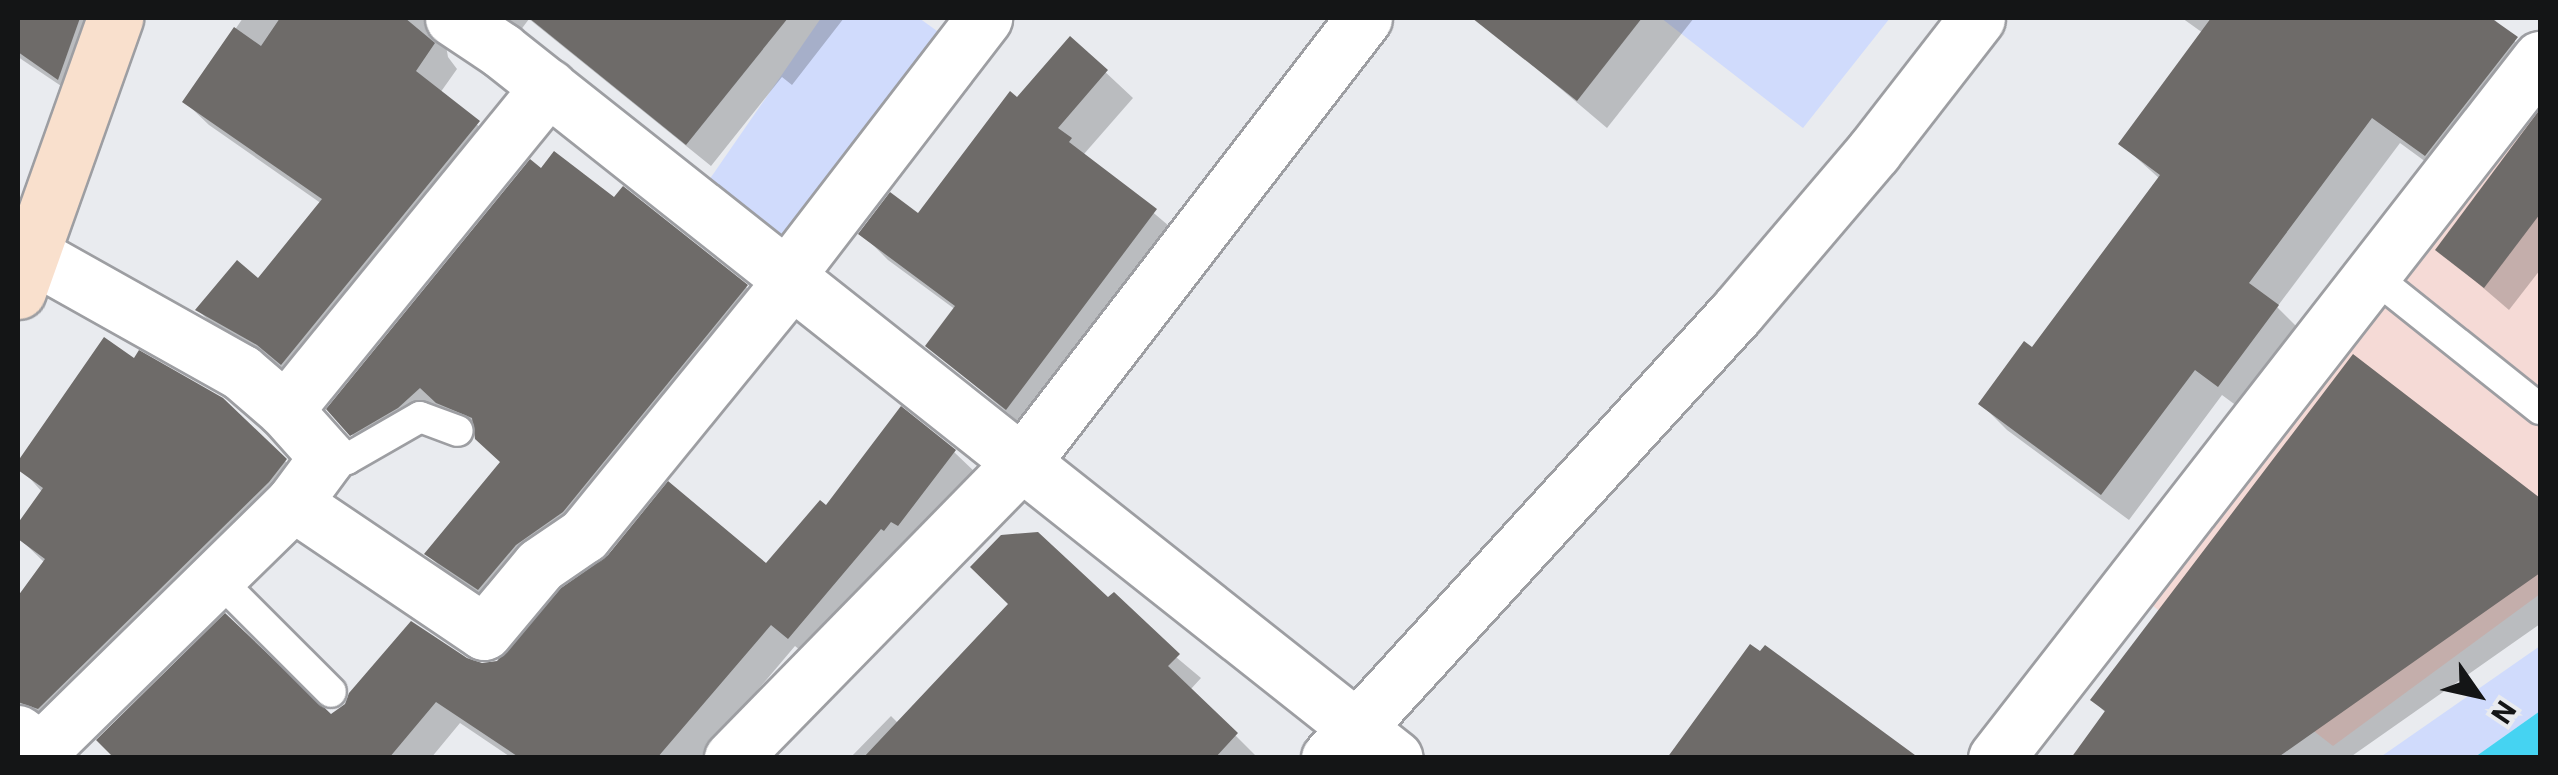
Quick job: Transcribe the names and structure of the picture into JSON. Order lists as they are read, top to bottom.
{
  "north": "bottom right"
}
